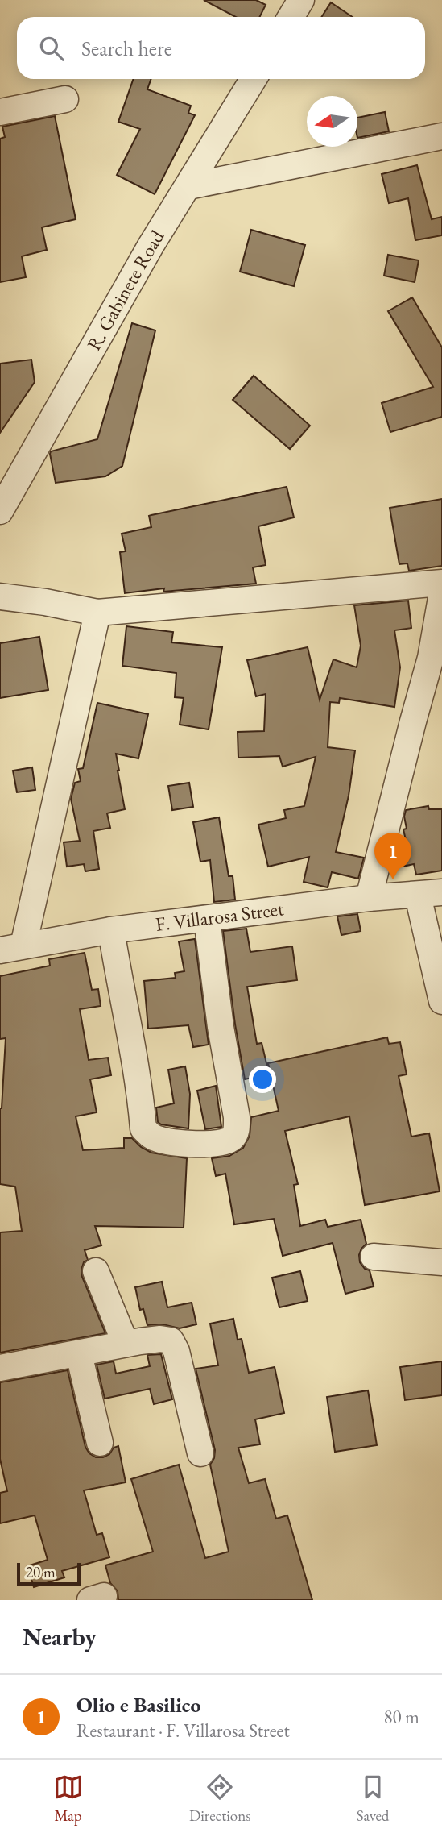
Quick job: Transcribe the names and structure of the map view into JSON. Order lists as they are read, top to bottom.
{
  "streets": {
    "street": ["R. Gabinete Road", "F. Villarosa Street"]
  },
  "scale_bar": "20 m",
  "north": "left",
  "page": {
    "search": "Search here",
    "pins": "1",
    "scale": "20 m",
    "heading": "Nearby",
    "list": [
      {
        "mark": "1",
        "name": "Olio e Basilico",
        "note": "Restaurant · F. Villarosa Street",
        "value": "80 m"
      }
    ],
    "nav": ["Map", "Directions", "Saved"]
  }
}
